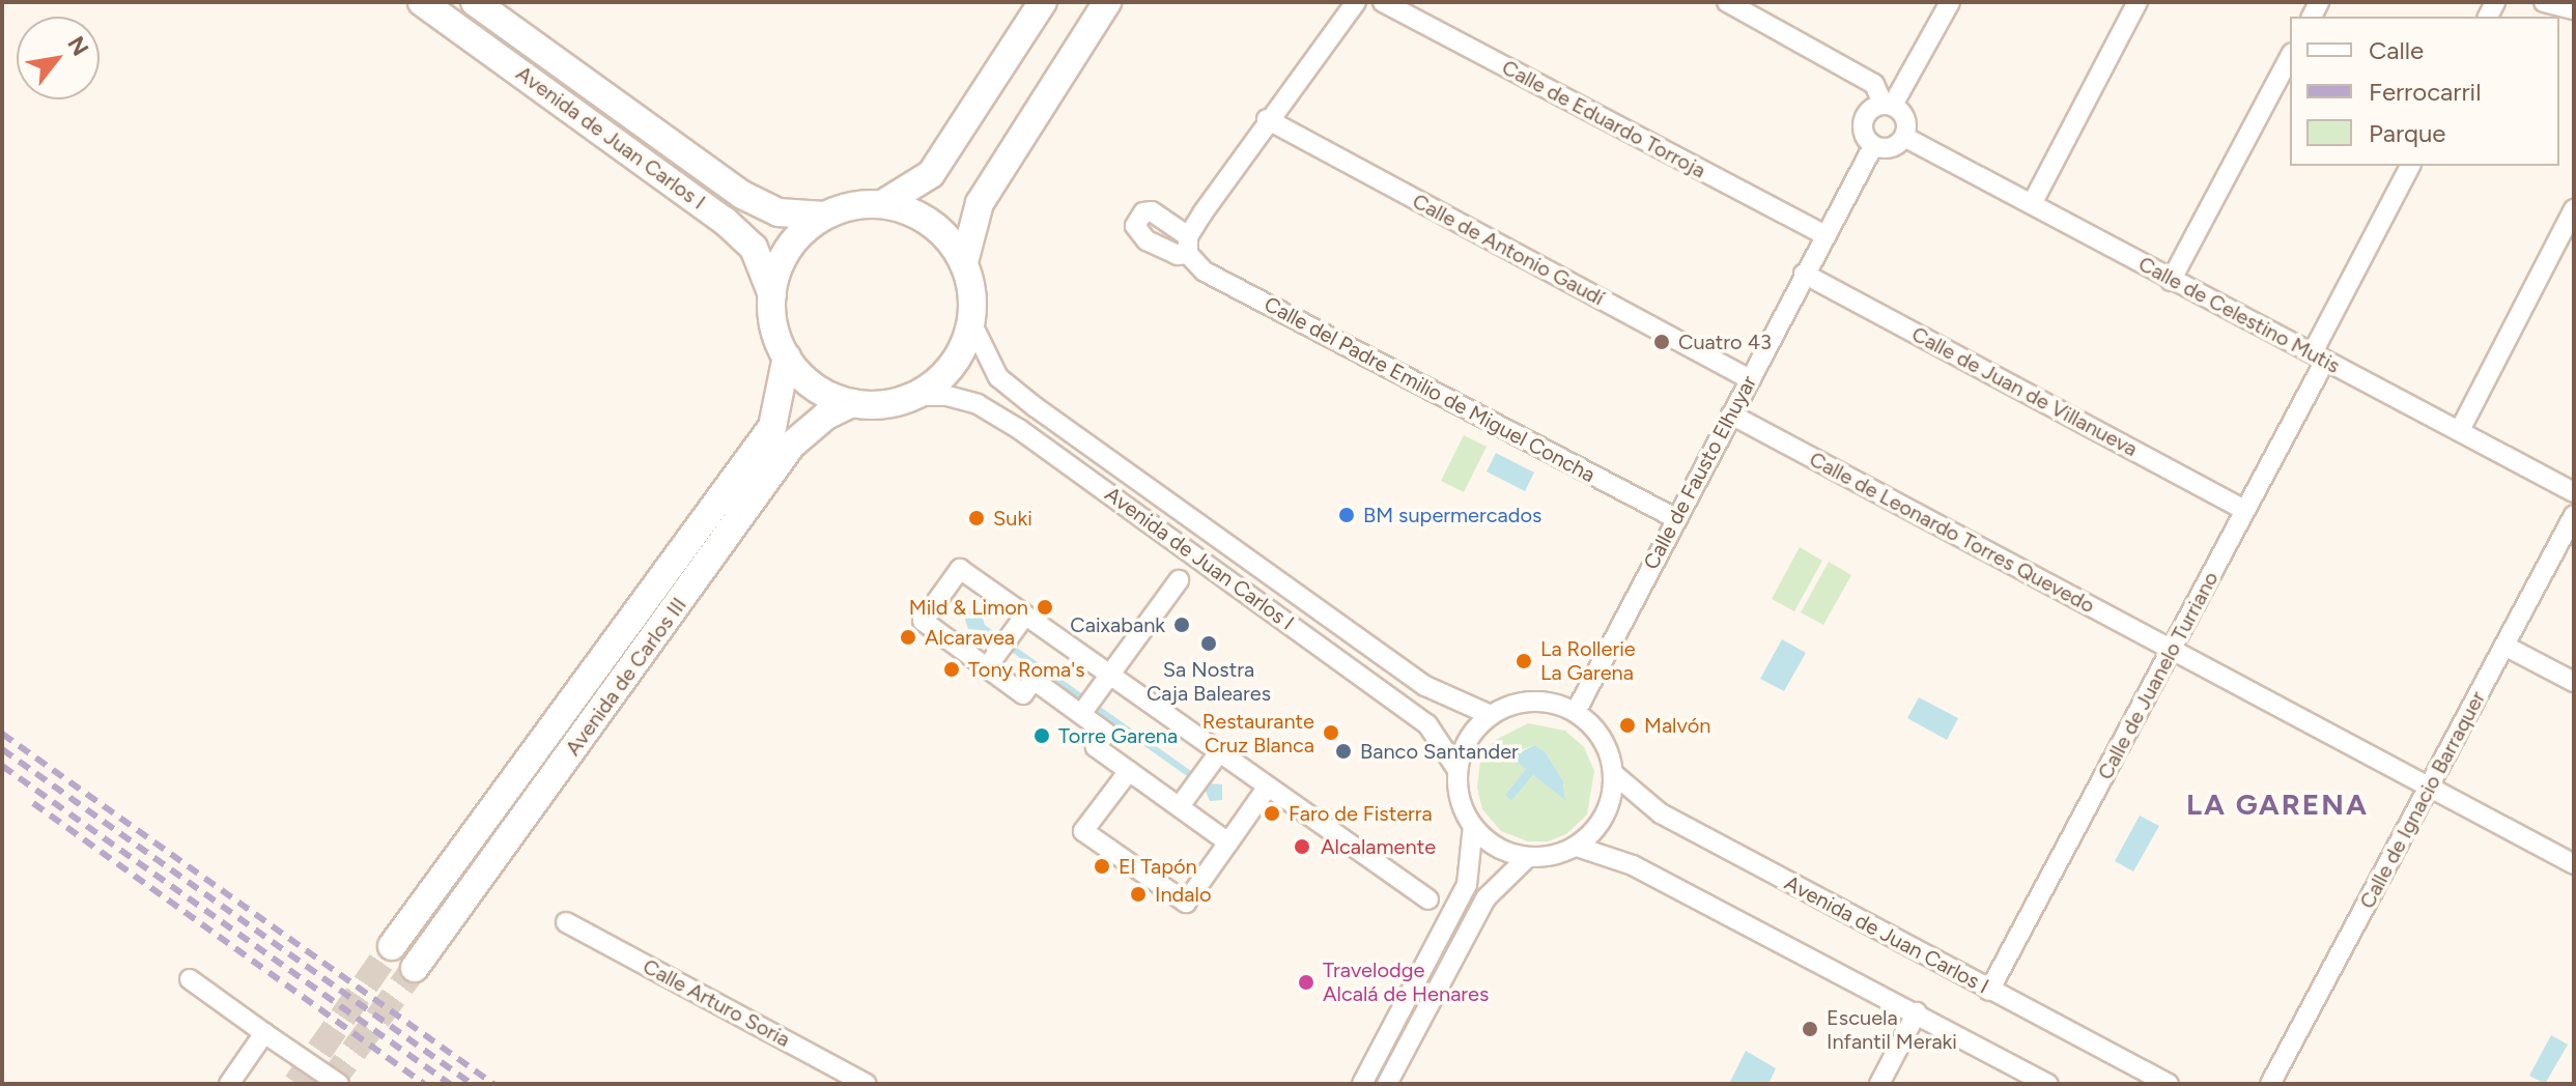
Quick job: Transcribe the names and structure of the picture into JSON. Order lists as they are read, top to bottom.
{
  "streets": {
    "street": [
      "Calle de Eduardo Torroja",
      "Avenida de Juan Carlos I",
      "Calle de Antonio Gaudí",
      "Calle de Celestino Mutis",
      "Calle del Padre Emilio de Miguel Concha",
      "Calle de Juan de Villanueva",
      "Calle de Fausto Elhuyar",
      "Calle de Leonardo Torres Quevedo",
      "Calle de Juanelo Turriano",
      "Avenida de Carlos III",
      "Calle de Ignacio Barraquer",
      "Calle Arturo Soria"
    ]
  },
  "crossings": [
    ["Calle de Eduardo Torroja", "Calle de Fausto Elhuyar"],
    ["Avenida de Juan Carlos I", "Calle de Fausto Elhuyar"],
    ["Avenida de Juan Carlos I", "Calle de Juanelo Turriano"],
    ["Avenida de Juan Carlos I", "Avenida de Carlos III"],
    ["Calle de Antonio Gaudí", "Calle del Padre Emilio de Miguel Concha"],
    ["Calle de Antonio Gaudí", "Calle de Fausto Elhuyar"],
    ["Calle de Celestino Mutis", "Calle de Fausto Elhuyar"],
    ["Calle de Celestino Mutis", "Calle de Juanelo Turriano"],
    ["Calle del Padre Emilio de Miguel Concha", "Calle de Fausto Elhuyar"],
    ["Calle de Juan de Villanueva", "Calle de Fausto Elhuyar"],
    ["Calle de Juan de Villanueva", "Calle de Juanelo Turriano"],
    ["Calle de Fausto Elhuyar", "Calle de Leonardo Torres Quevedo"],
    ["Calle de Leonardo Torres Quevedo", "Calle de Juanelo Turriano"],
    ["Calle de Leonardo Torres Quevedo", "Calle de Ignacio Barraquer"]
  ],
  "districts": ["LA GARENA"],
  "places": [
    "Cuatro 43",
    "BM supermercados",
    "Suki",
    "Mild & Limon",
    "Caixabank",
    "Alcaravea",
    "Sa Nostra Caja Baleares",
    "La Rollerie La Garena",
    "Tony Roma's",
    "Malvón",
    "Restaurante Cruz Blanca",
    "Torre Garena",
    "Banco Santander",
    "Faro de Fisterra",
    "Alcalamente",
    "El Tapón",
    "Indalo",
    "Travelodge Alcalá de Henares",
    "Escuela Infantil Meraki"
  ],
  "legend": ["Calle", "Ferrocarril", "Parque"],
  "north": "top right"
}
